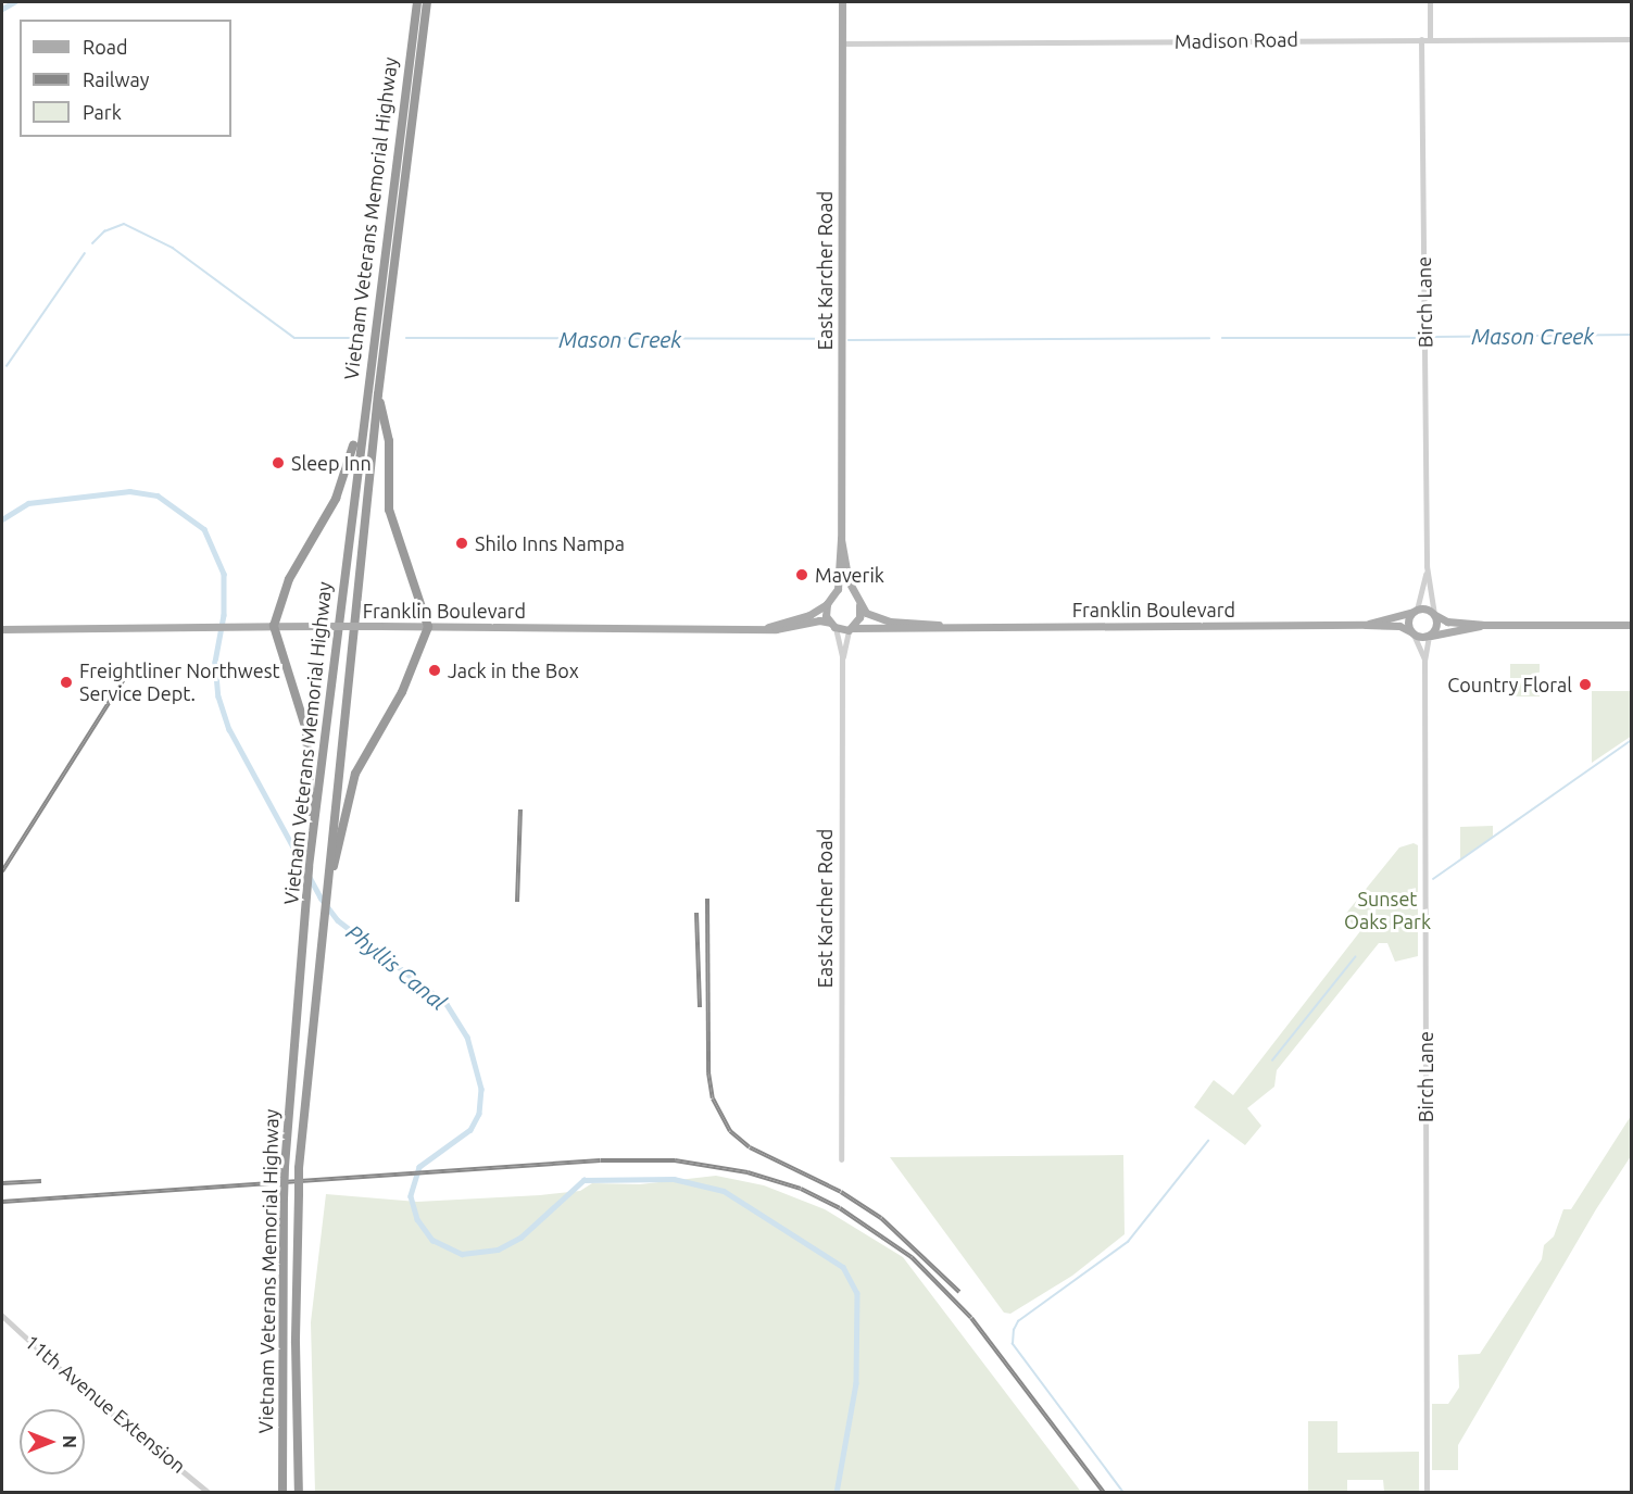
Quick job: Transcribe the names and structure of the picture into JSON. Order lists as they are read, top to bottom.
{
  "streets": {
    "highway": ["Vietnam Veterans Memorial Highway"],
    "main road": ["East Karcher Road", "Franklin Boulevard"],
    "street": ["Madison Road", "Birch Lane", "11th Avenue Extension"]
  },
  "crossings": [
    ["Madison Road", "East Karcher Road"],
    ["Madison Road", "Birch Lane"],
    ["Birch Lane", "Franklin Boulevard"]
  ],
  "water": ["Mason Creek", "Phyllis Canal"],
  "parks": ["Sunset Oaks Park"],
  "places": [
    "Sleep Inn",
    "Shilo Inns Nampa",
    "Maverik",
    "Jack in the Box",
    "Freightliner Northwest Service Dept.",
    "Country Floral"
  ],
  "legend": ["Road", "Railway", "Park"],
  "north": "right"
}
